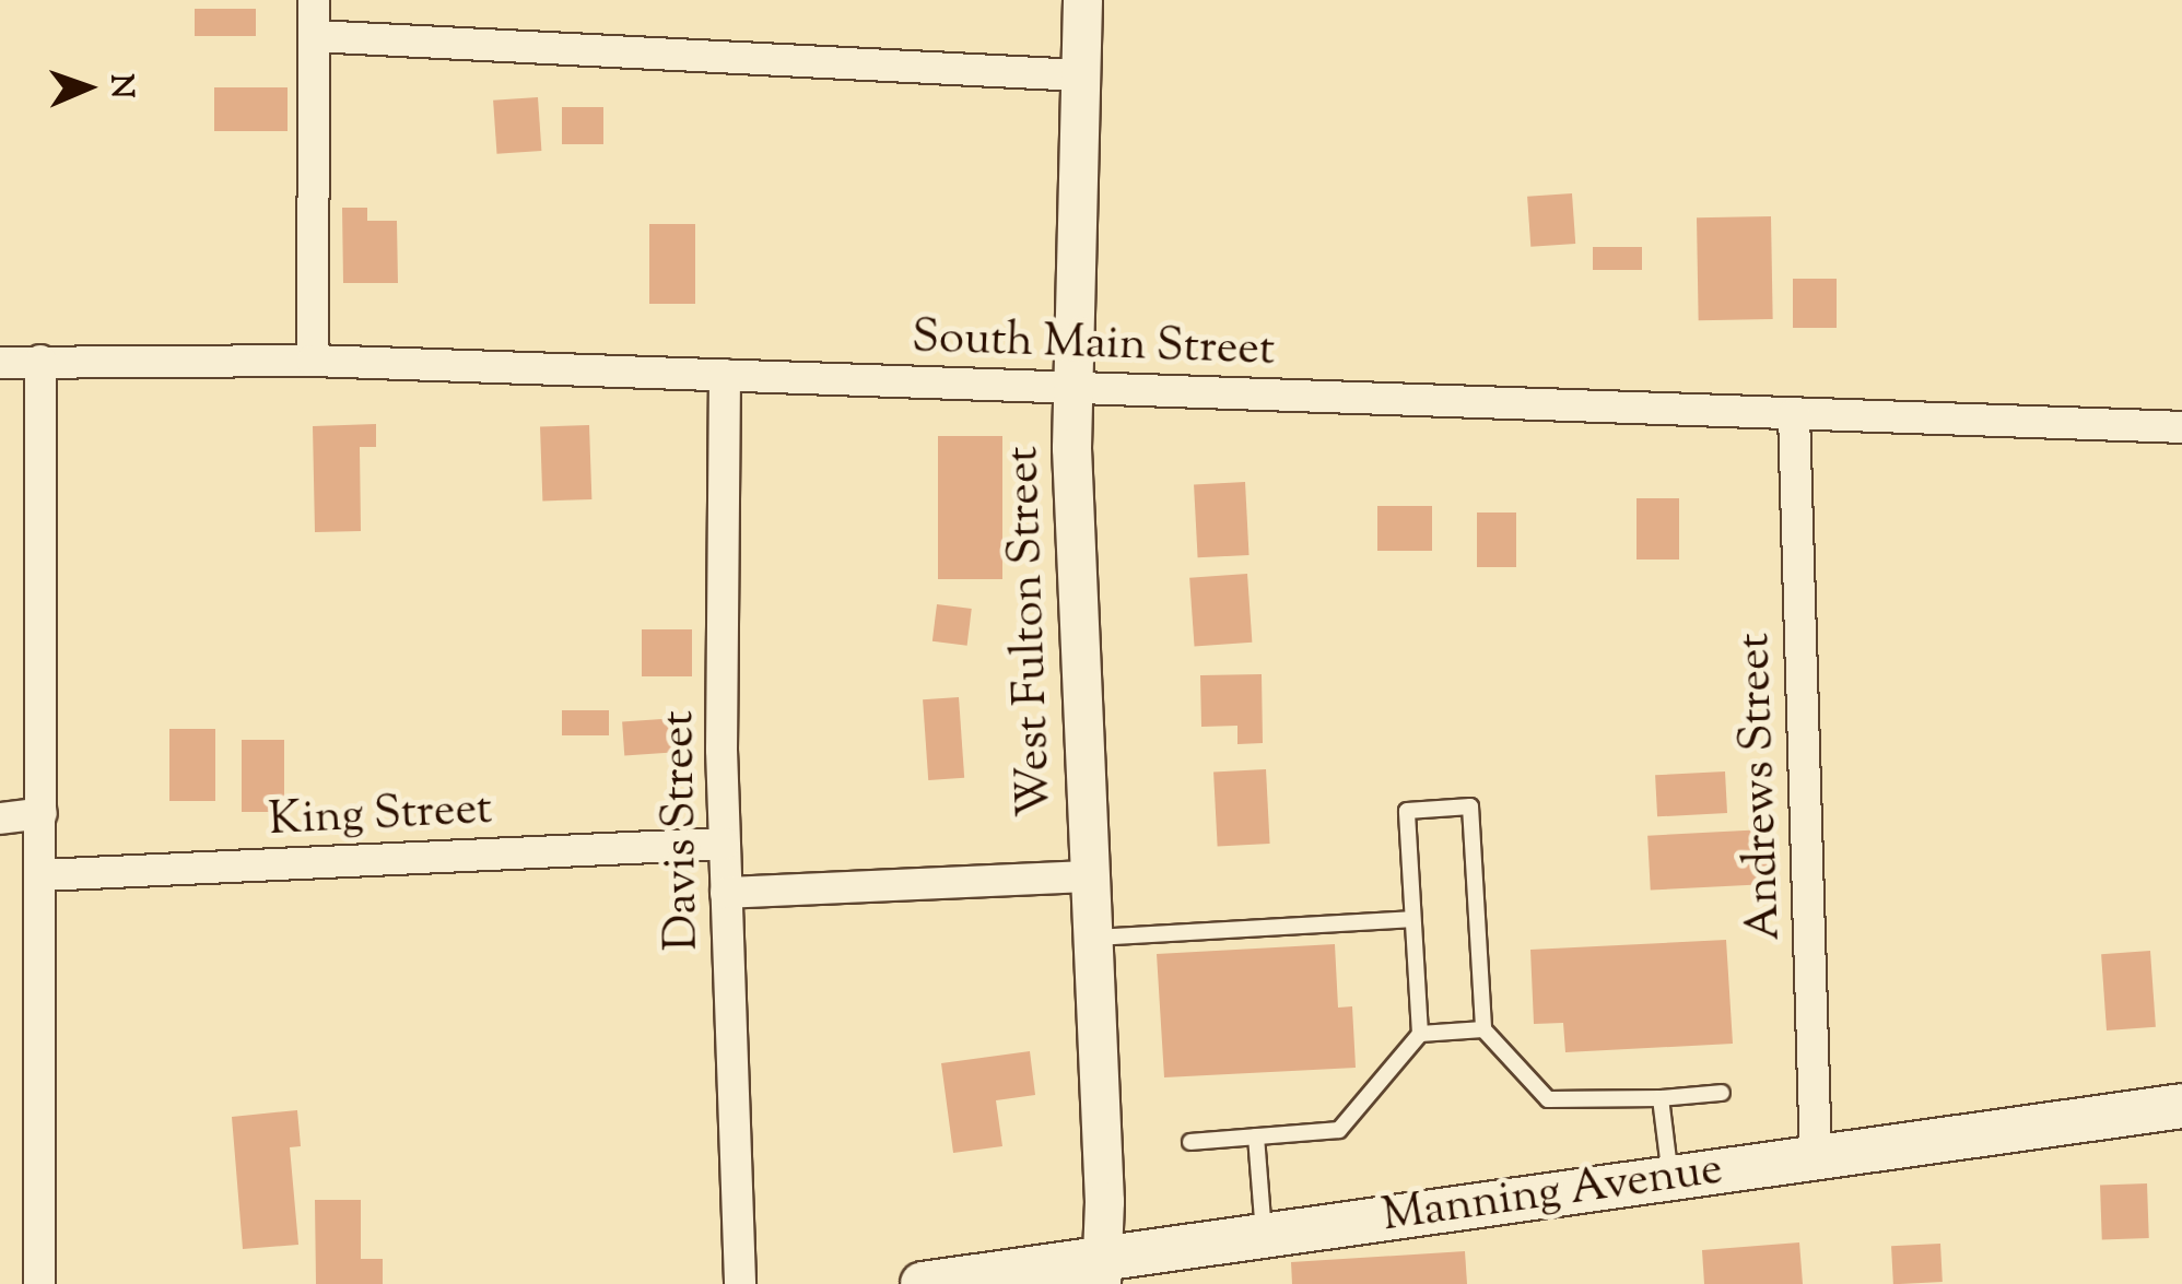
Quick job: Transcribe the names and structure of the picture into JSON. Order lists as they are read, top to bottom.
{
  "streets": {
    "main road": ["Manning Avenue"],
    "street": [
      "South Main Street",
      "West Fulton Street",
      "Andrews Street",
      "King Street",
      "Davis Street"
    ]
  },
  "crossings": [
    ["South Main Street", "West Fulton Street"],
    ["South Main Street", "Andrews Street"],
    ["South Main Street", "Davis Street"],
    ["West Fulton Street", "Manning Avenue"],
    ["Andrews Street", "Manning Avenue"],
    ["King Street", "Davis Street"]
  ],
  "north": "right"
}
